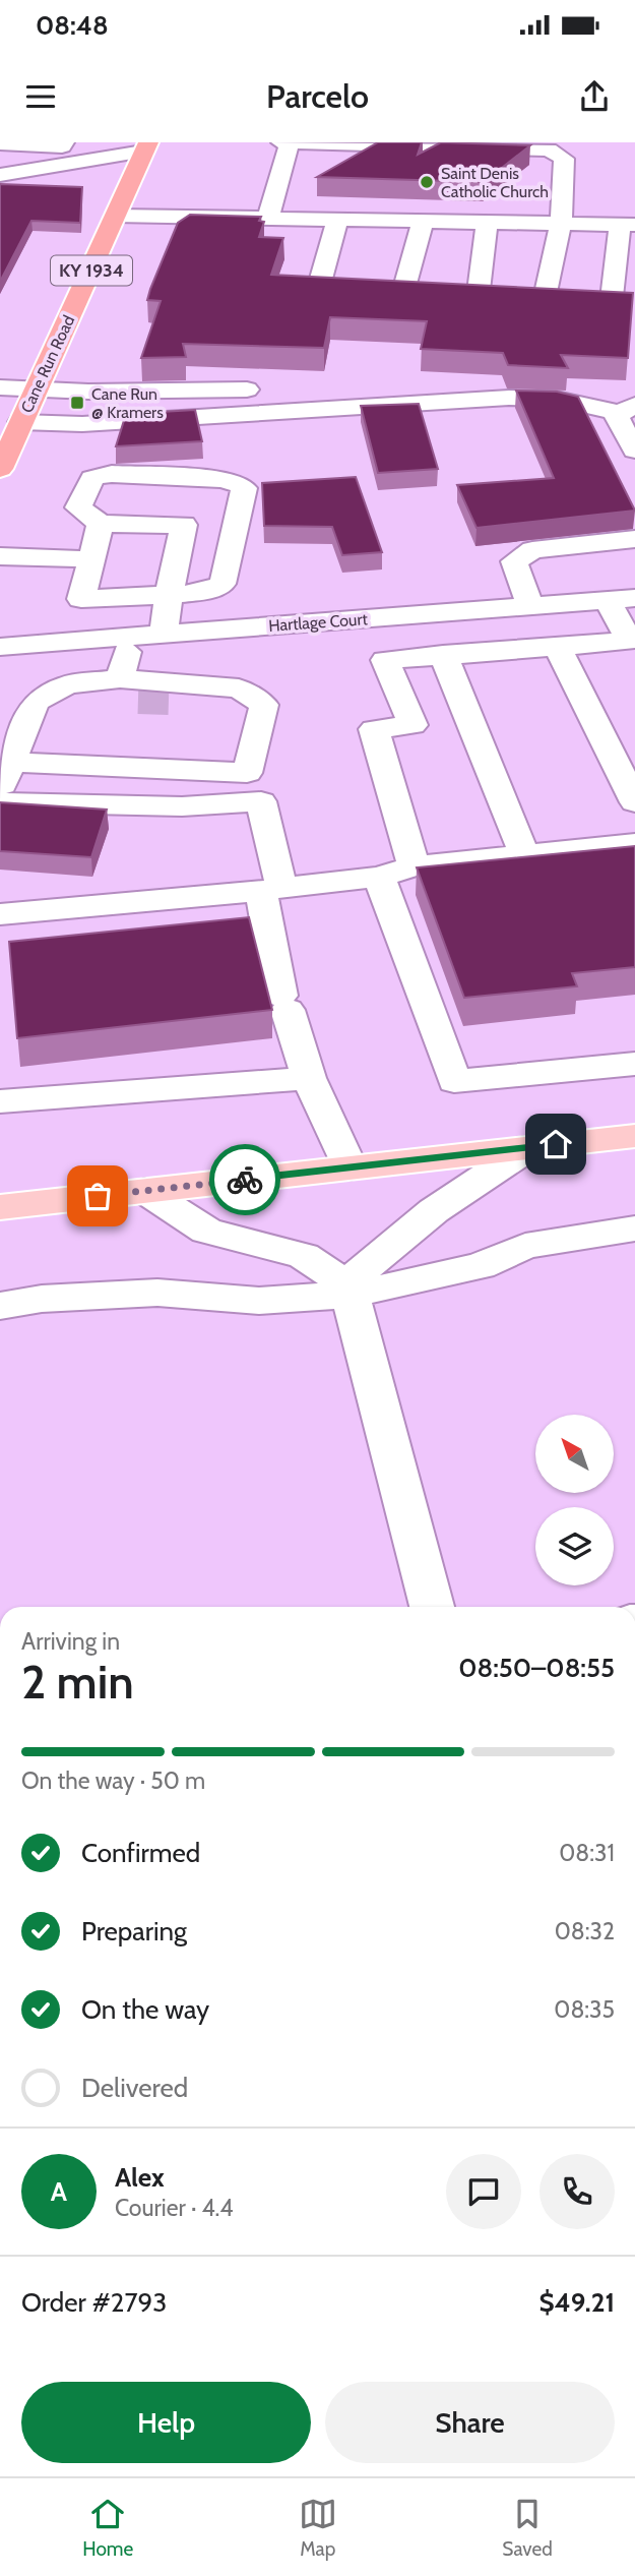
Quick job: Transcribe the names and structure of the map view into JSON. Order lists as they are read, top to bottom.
{
  "streets": {
    "highway": ["KY 1934", "Cane Run Road"],
    "street": ["Hartlage Court"]
  },
  "places": {
    "other": ["Saint Denis Catholic Church"],
    "transit": ["Cane Run @ Kramers"]
  },
  "north": "top left",
  "page": {
    "status": "08:48",
    "header": "Parcelo",
    "heading": ["2 min", "Arriving in", "08:50–08:55"],
    "panel": [
      "Alex",
      "Courier · 4.4",
      "Order #2793",
      "$49.21"
    ],
    "bar": "On the way · 50 m",
    "list": [
      ["Confirmed", "08:31"],
      ["Preparing", "08:32"],
      ["On the way", "08:35"],
      "Delivered"
    ],
    "round": "A",
    "buttons": ["Help", "Share"],
    "tabs": ["Home", "Map", "Saved"]
  }
}
